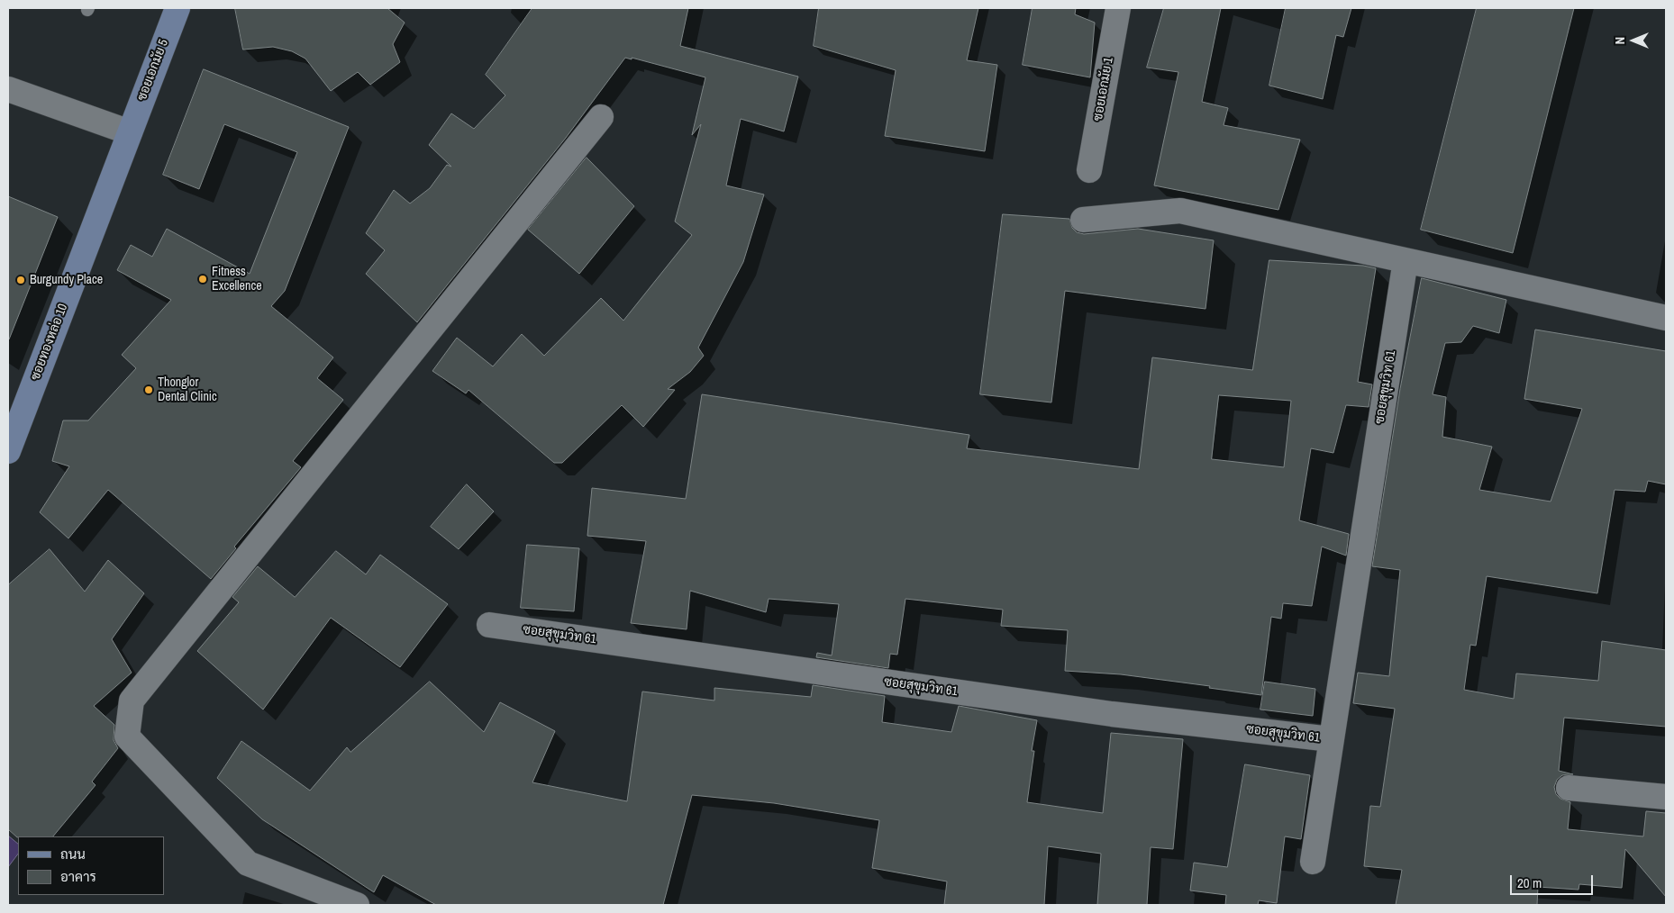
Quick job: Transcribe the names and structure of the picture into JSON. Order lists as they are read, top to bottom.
{
  "streets": {
    "street": [
      "ซอยเอกมัย 5",
      "ซอยเอกมัย 1",
      "ซอยทองหล่อ 10",
      "ซอยสุขุมวิท 61"
    ]
  },
  "crossings": [
    ["ซอยเอกมัย 5", "ซอยทองหล่อ 10"]
  ],
  "places": ["Fitness Excellence", "Burgundy Place", "Thonglor Dental Clinic"],
  "legend": ["ถนน", "อาคาร"],
  "scale_bar": "20 m",
  "north": "left"
}
